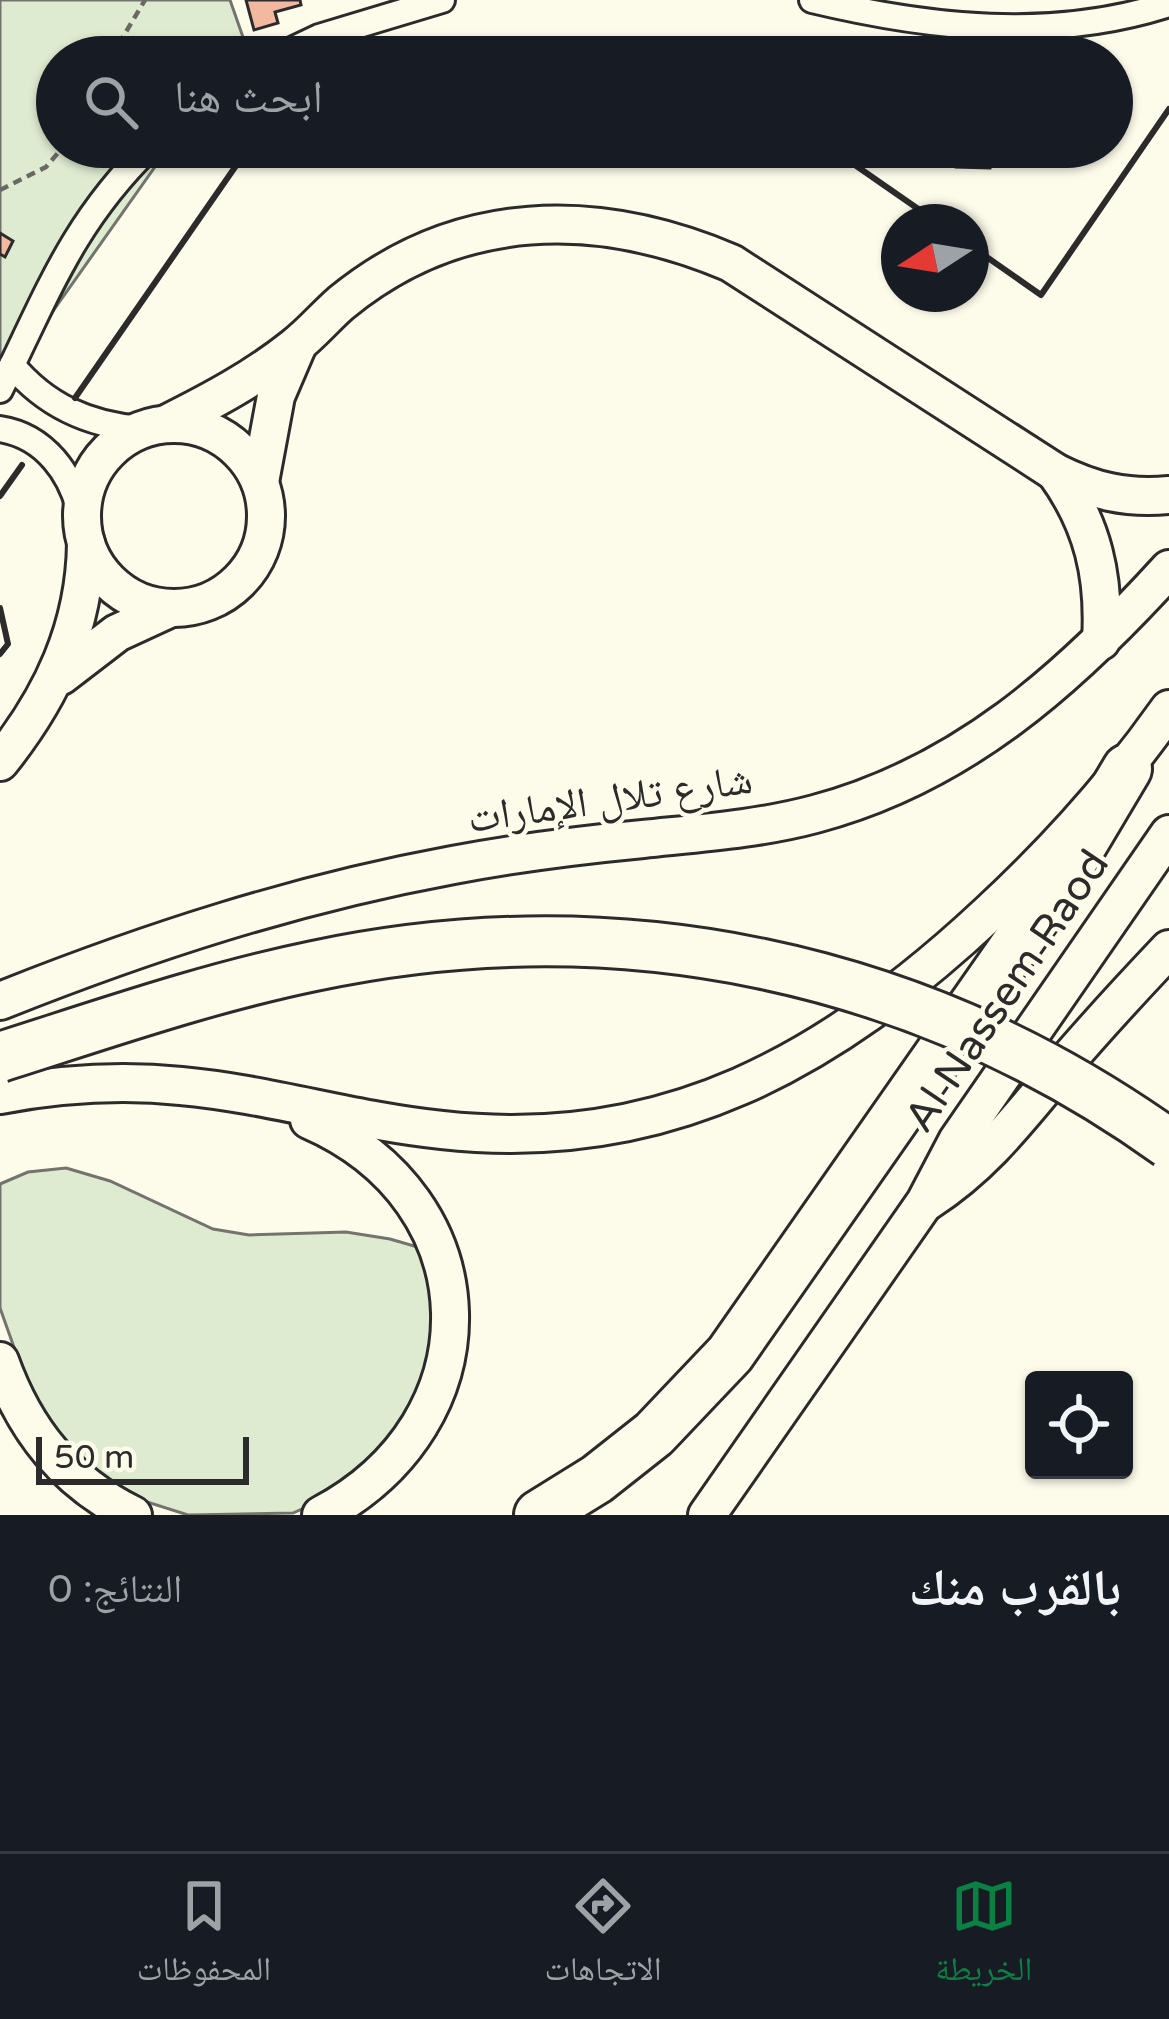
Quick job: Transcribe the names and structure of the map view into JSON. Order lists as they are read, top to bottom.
{
  "streets": {
    "main road": ["شارع تلال الإمارات", "Al Nassem Raod"]
  },
  "scale_bar": "50 m",
  "north": "left",
  "page": {
    "search": "ابحث هنا",
    "scale": "50 m",
    "heading": ["بالقرب منك", "النتائج: 0"],
    "nav": ["الخريطة", "الاتجاهات", "المحفوظات"]
  }
}
